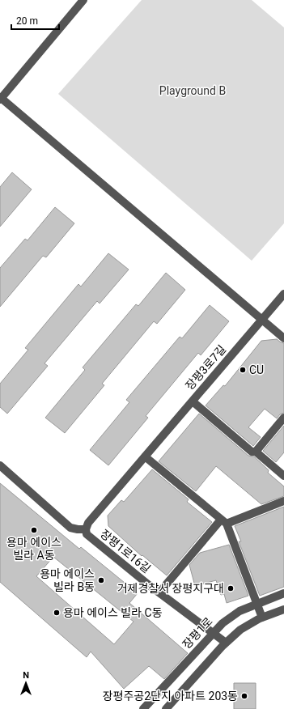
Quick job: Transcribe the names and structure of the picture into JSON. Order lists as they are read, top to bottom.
{
  "streets": {
    "street": ["장평3로7길", "장평1로16길", "장평1로"]
  },
  "crossings": [
    ["장평3로7길", "장평1로16길"],
    ["장평1로16길", "장평1로"]
  ],
  "parks": ["Playground B"],
  "places": [
    "CU",
    "용마 에이스 빌라 A동",
    "용마 에이스 빌라 B동",
    "거제경찰서 장평지구대",
    "용마 에이스 빌라 C동",
    "장평주공2단지 아파트 203동"
  ],
  "scale_bar": "20 m",
  "north": "top"
}
